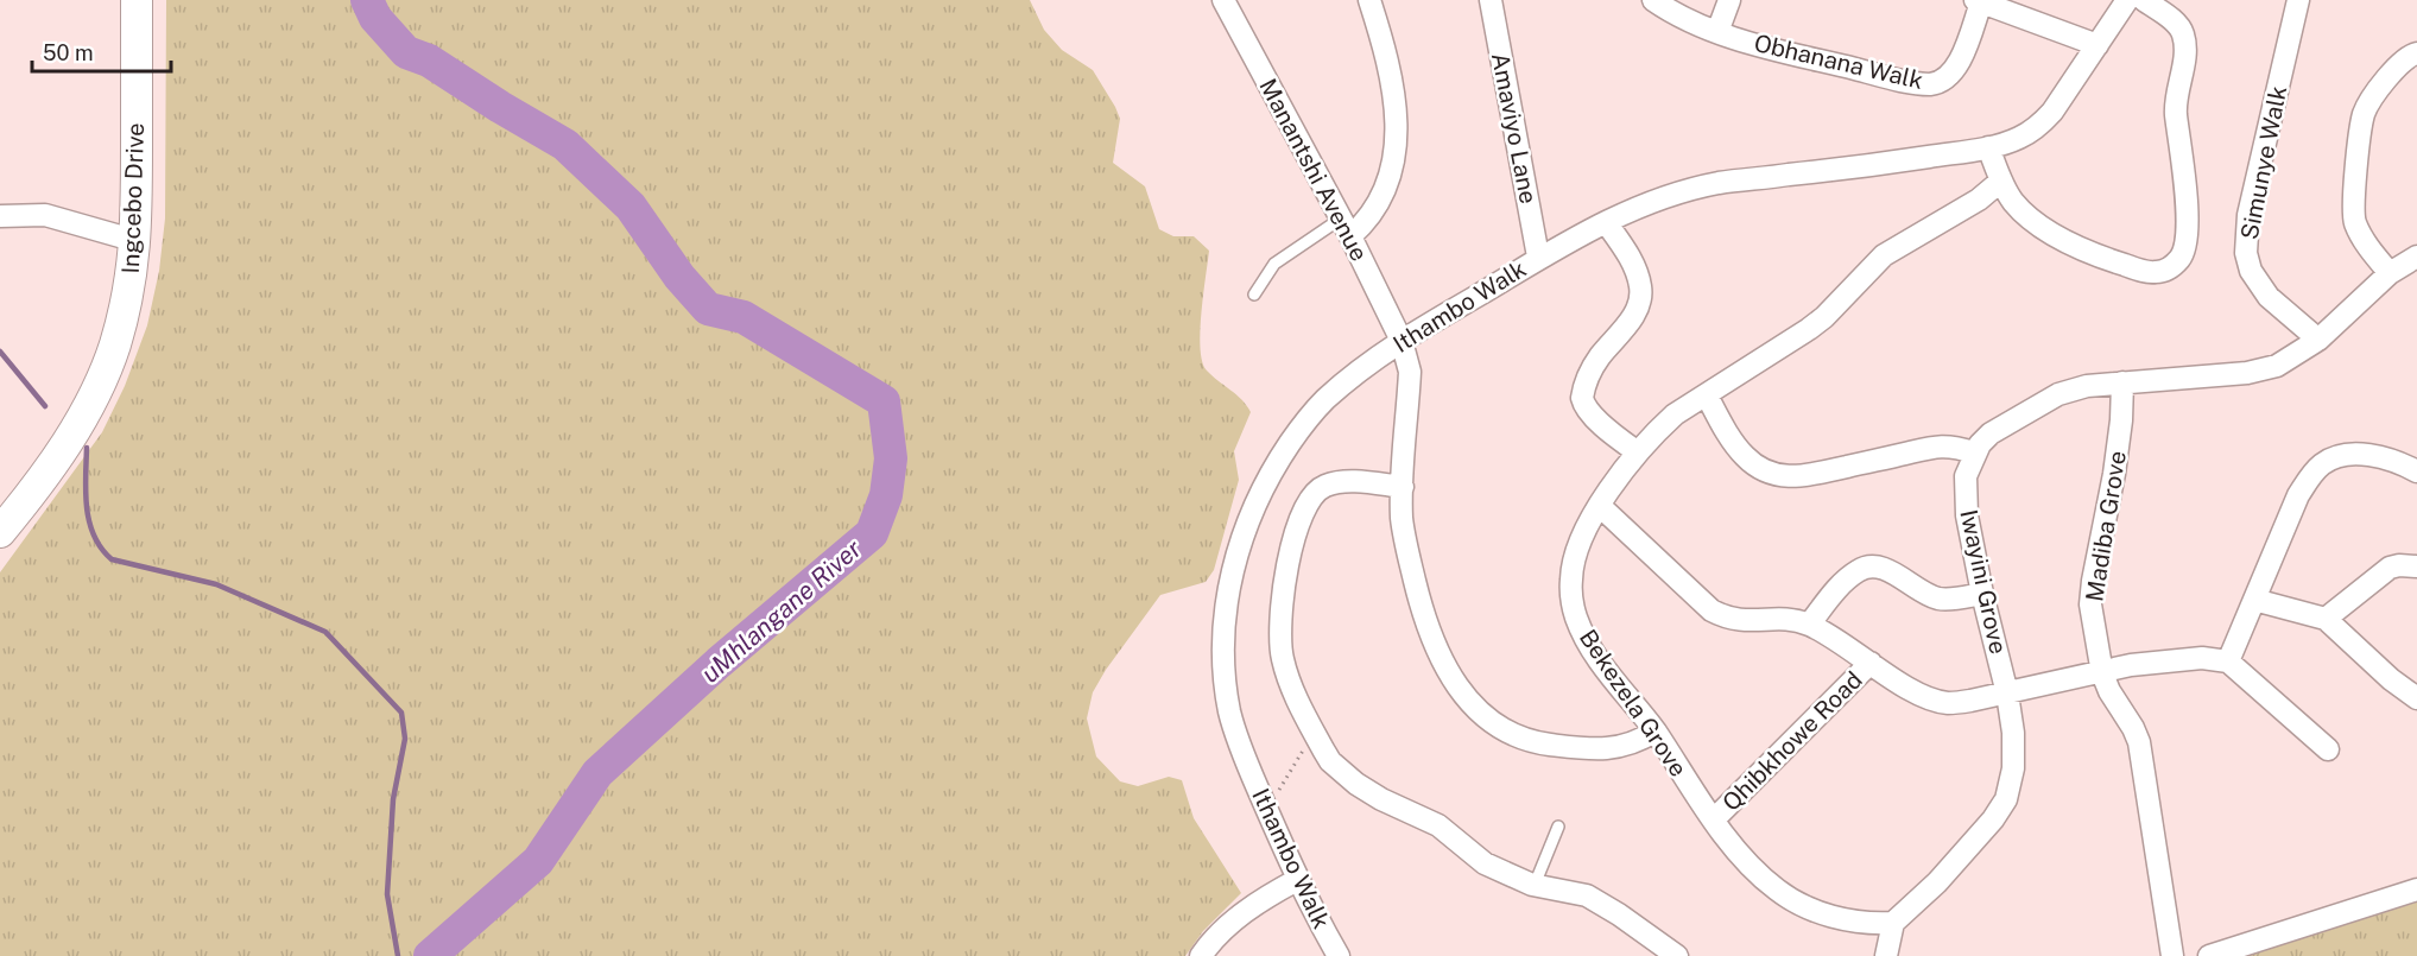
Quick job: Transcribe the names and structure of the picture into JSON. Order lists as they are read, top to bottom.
{
  "streets": {
    "main road": ["Ingcebo Drive"],
    "street": [
      "Obhanana Walk",
      "Amaviyo Lane",
      "Simunye Walk",
      "Manantshi Avenue",
      "Ithambo Walk",
      "Madiba Grove",
      "Iwayini Grove",
      "Bekezela Grove",
      "Qhibkhowe Road"
    ]
  },
  "crossings": [
    ["Amaviyo Lane", "Ithambo Walk"],
    ["Manantshi Avenue", "Ithambo Walk"],
    ["Manantshi Avenue", "Bekezela Grove"],
    ["Iwayini Grove", "Bekezela Grove"],
    ["Bekezela Grove", "Qhibkhowe Road"]
  ],
  "water": ["uMhlangane River"],
  "scale_bar": "50 m"
}
